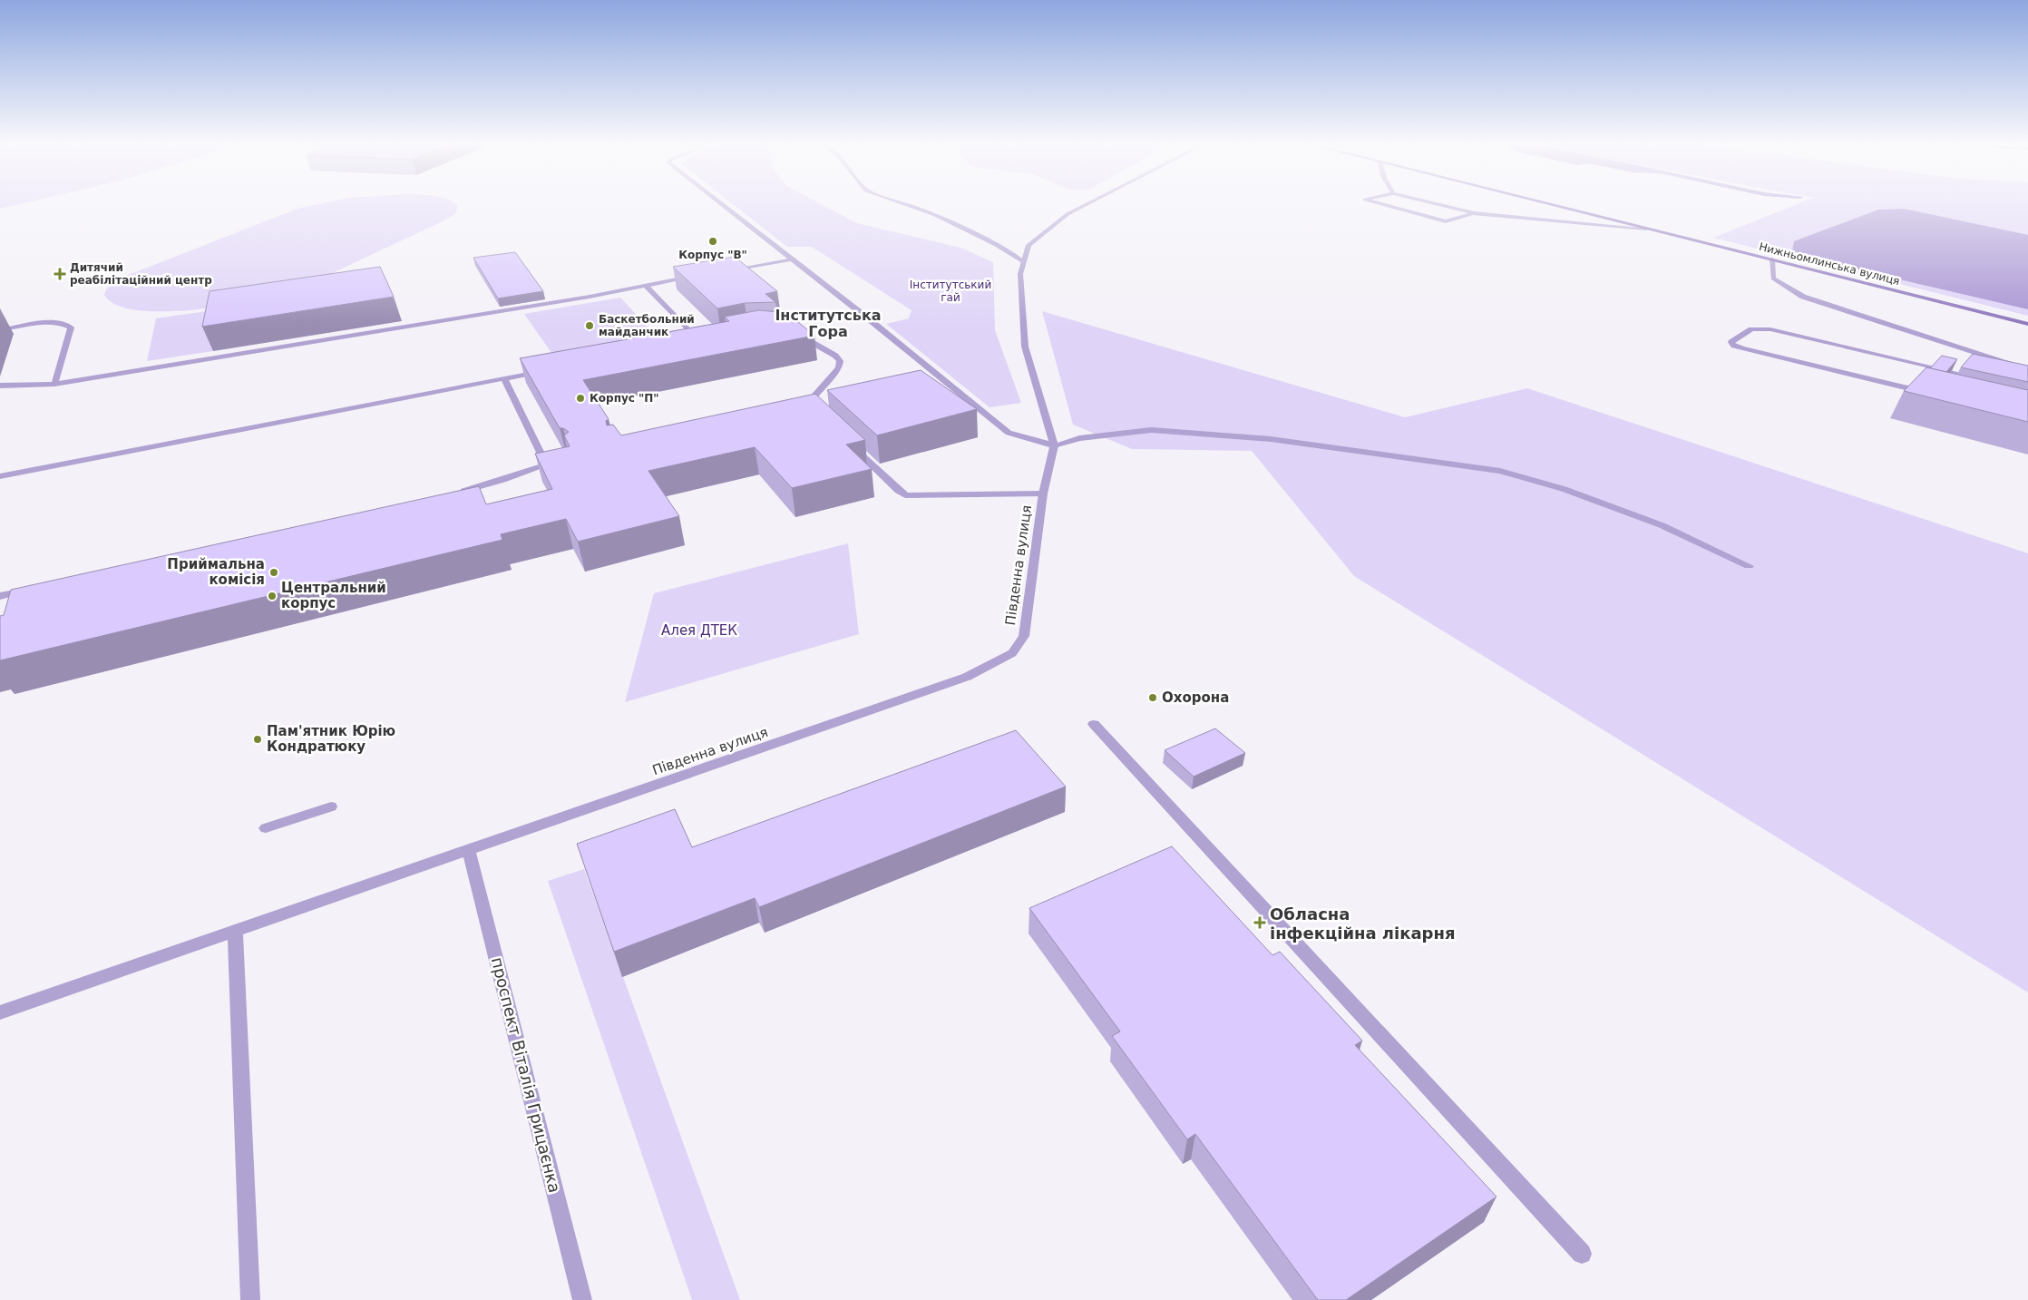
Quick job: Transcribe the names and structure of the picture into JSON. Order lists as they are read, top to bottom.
{
  "streets": {
    "main road": ["Нижньомлинська вулиця"],
    "street": ["Південна вулиця", "проспект Віталія Грицаєнка"]
  },
  "crossings": [
    ["Південна вулиця", "проспект Віталія Грицаєнка"]
  ],
  "districts": ["Інститутська Гора"],
  "parks": ["Інститутський гай", "Алея ДТЕК"],
  "places": {
    "other": [
      "Корпус \"В\"",
      "Баскетбольний майданчик",
      "Корпус \"П\"",
      "Приймальна комісія",
      "Центральний корпус",
      "Охорона",
      "Пам'ятник Юрію Кондратюку"
    ],
    "health": ["Дитячий реабілітаційний центр", "Обласна інфекційна лікарня"]
  }
}
